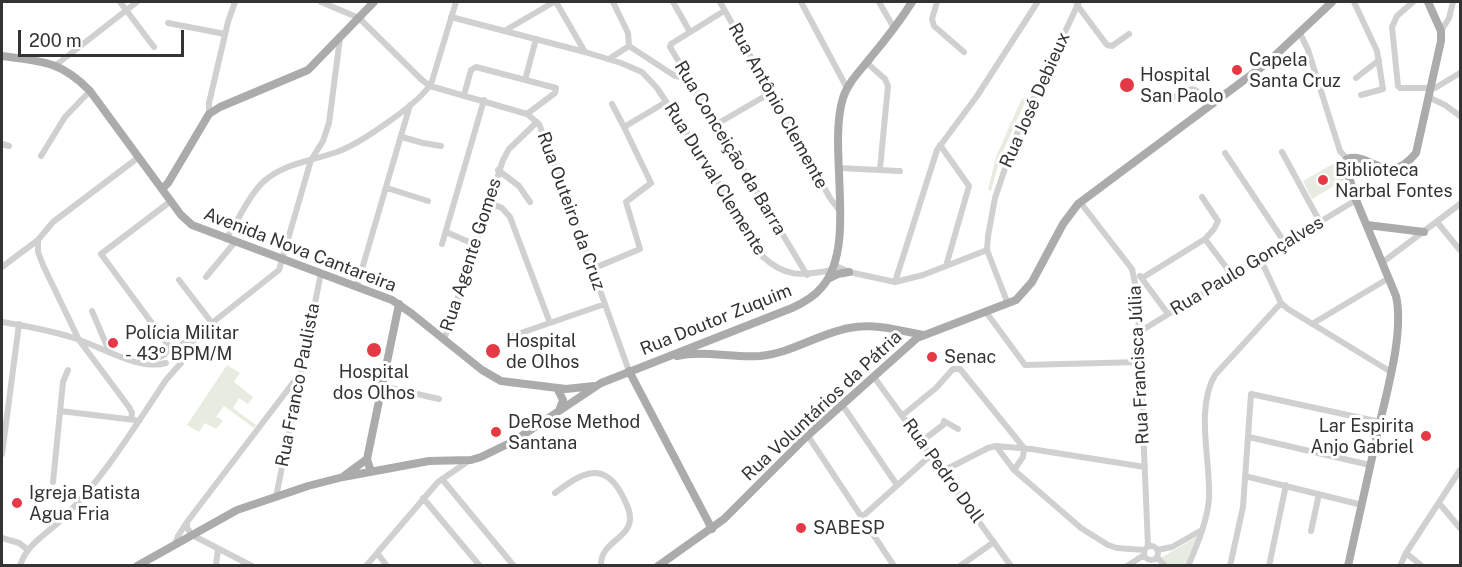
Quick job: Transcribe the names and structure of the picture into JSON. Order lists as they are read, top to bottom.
{
  "streets": {
    "main road": ["Avenida Nova Cantareira", "Rua Doutor Zuquim", "Rua Voluntários da Pátria"],
    "street": [
      "Rua José Debieux",
      "Rua Antônio Clemente",
      "Rua Conceição da Barra",
      "Rua Durval Clemente",
      "Rua Outeiro da Cruz",
      "Rua Agente Gomes",
      "Rua Paulo Gonçalves",
      "Rua Francisca Júlia",
      "Rua Franco Paulista",
      "Rua Pedro Doll"
    ]
  },
  "crossings": [
    ["Rua José Debieux", "Rua Voluntários da Pátria"],
    ["Rua Antônio Clemente", "Rua Conceição da Barra"],
    ["Rua Antônio Clemente", "Rua Doutor Zuquim"],
    ["Rua Conceição da Barra", "Rua Durval Clemente"],
    ["Rua Durval Clemente", "Rua Doutor Zuquim"],
    ["Rua Outeiro da Cruz", "Rua Agente Gomes"],
    ["Rua Outeiro da Cruz", "Rua Doutor Zuquim"],
    ["Avenida Nova Cantareira", "Rua Agente Gomes"],
    ["Avenida Nova Cantareira", "Rua Doutor Zuquim"],
    ["Avenida Nova Cantareira", "Rua Franco Paulista"],
    ["Rua Paulo Gonçalves", "Rua Francisca Júlia"],
    ["Rua Doutor Zuquim", "Rua Franco Paulista"],
    ["Rua Francisca Júlia", "Rua Voluntários da Pátria"],
    ["Rua Voluntários da Pátria", "Rua Pedro Doll"]
  ],
  "places": [
    "Capela Santa Cruz",
    "Hospital San Paolo",
    "Biblioteca Narbal Fontes",
    "Polícia Militar - 43º BPM/M",
    "Hospital dos Olhos",
    "Hospital de Olhos",
    "Senac",
    "DeRose Method Santana",
    "Lar Espirita Anjo Gabriel",
    "Igreja Batista Agua Fria",
    "SABESP"
  ],
  "scale_bar": "200 m"
}
